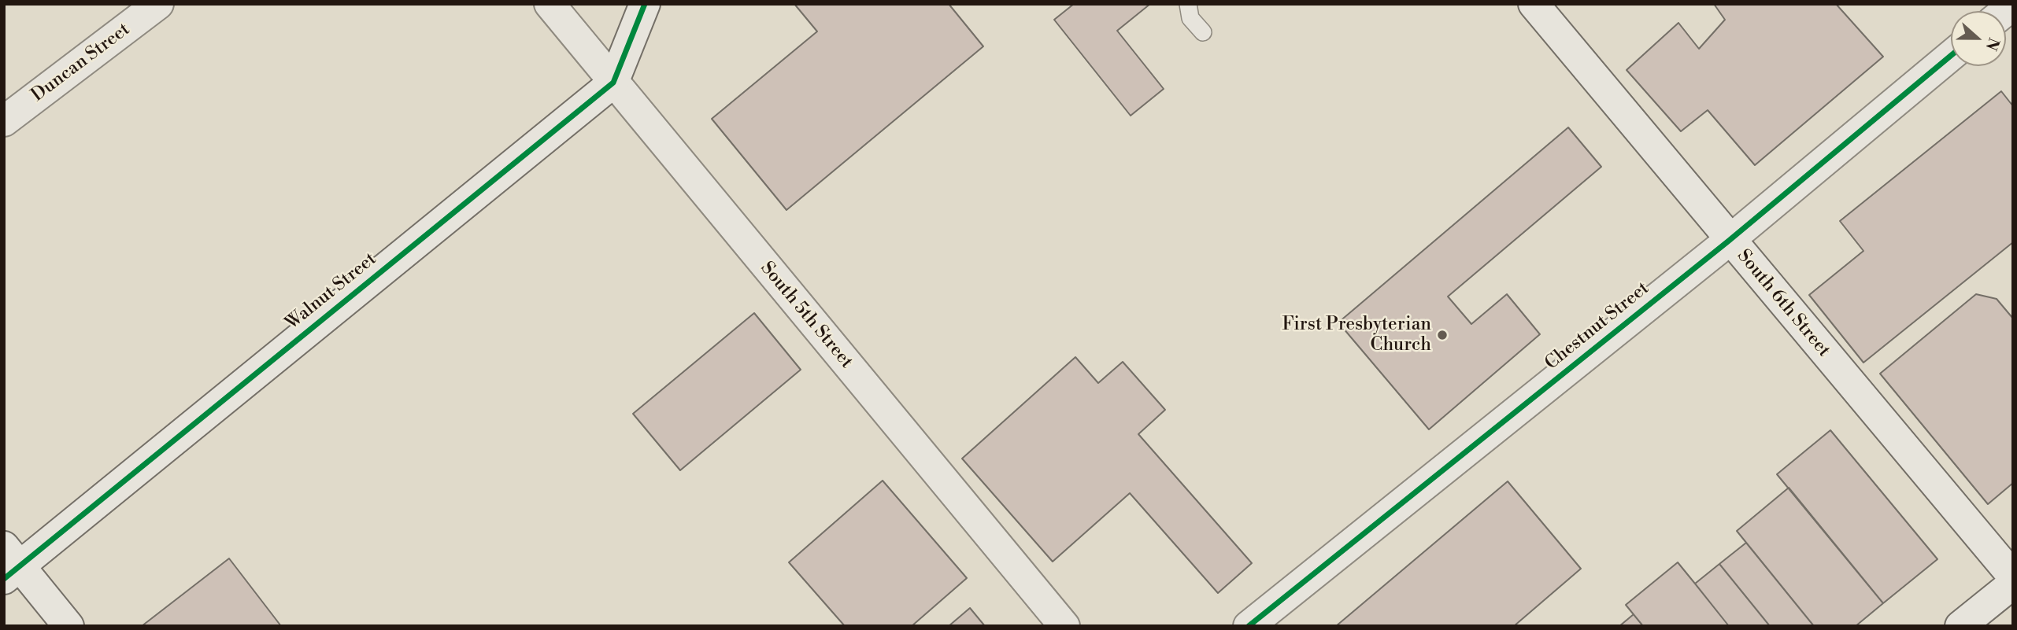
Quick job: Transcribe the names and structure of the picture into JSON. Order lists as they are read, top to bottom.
{
  "streets": {
    "street": [
      "Duncan Street",
      "Walnut Street",
      "South 6th Street",
      "South 5th Street",
      "Chestnut Street"
    ]
  },
  "crossings": [
    ["Walnut Street", "South 5th Street"],
    ["South 6th Street", "Chestnut Street"]
  ],
  "places": ["First Presbyterian Church"],
  "north": "right"
}
